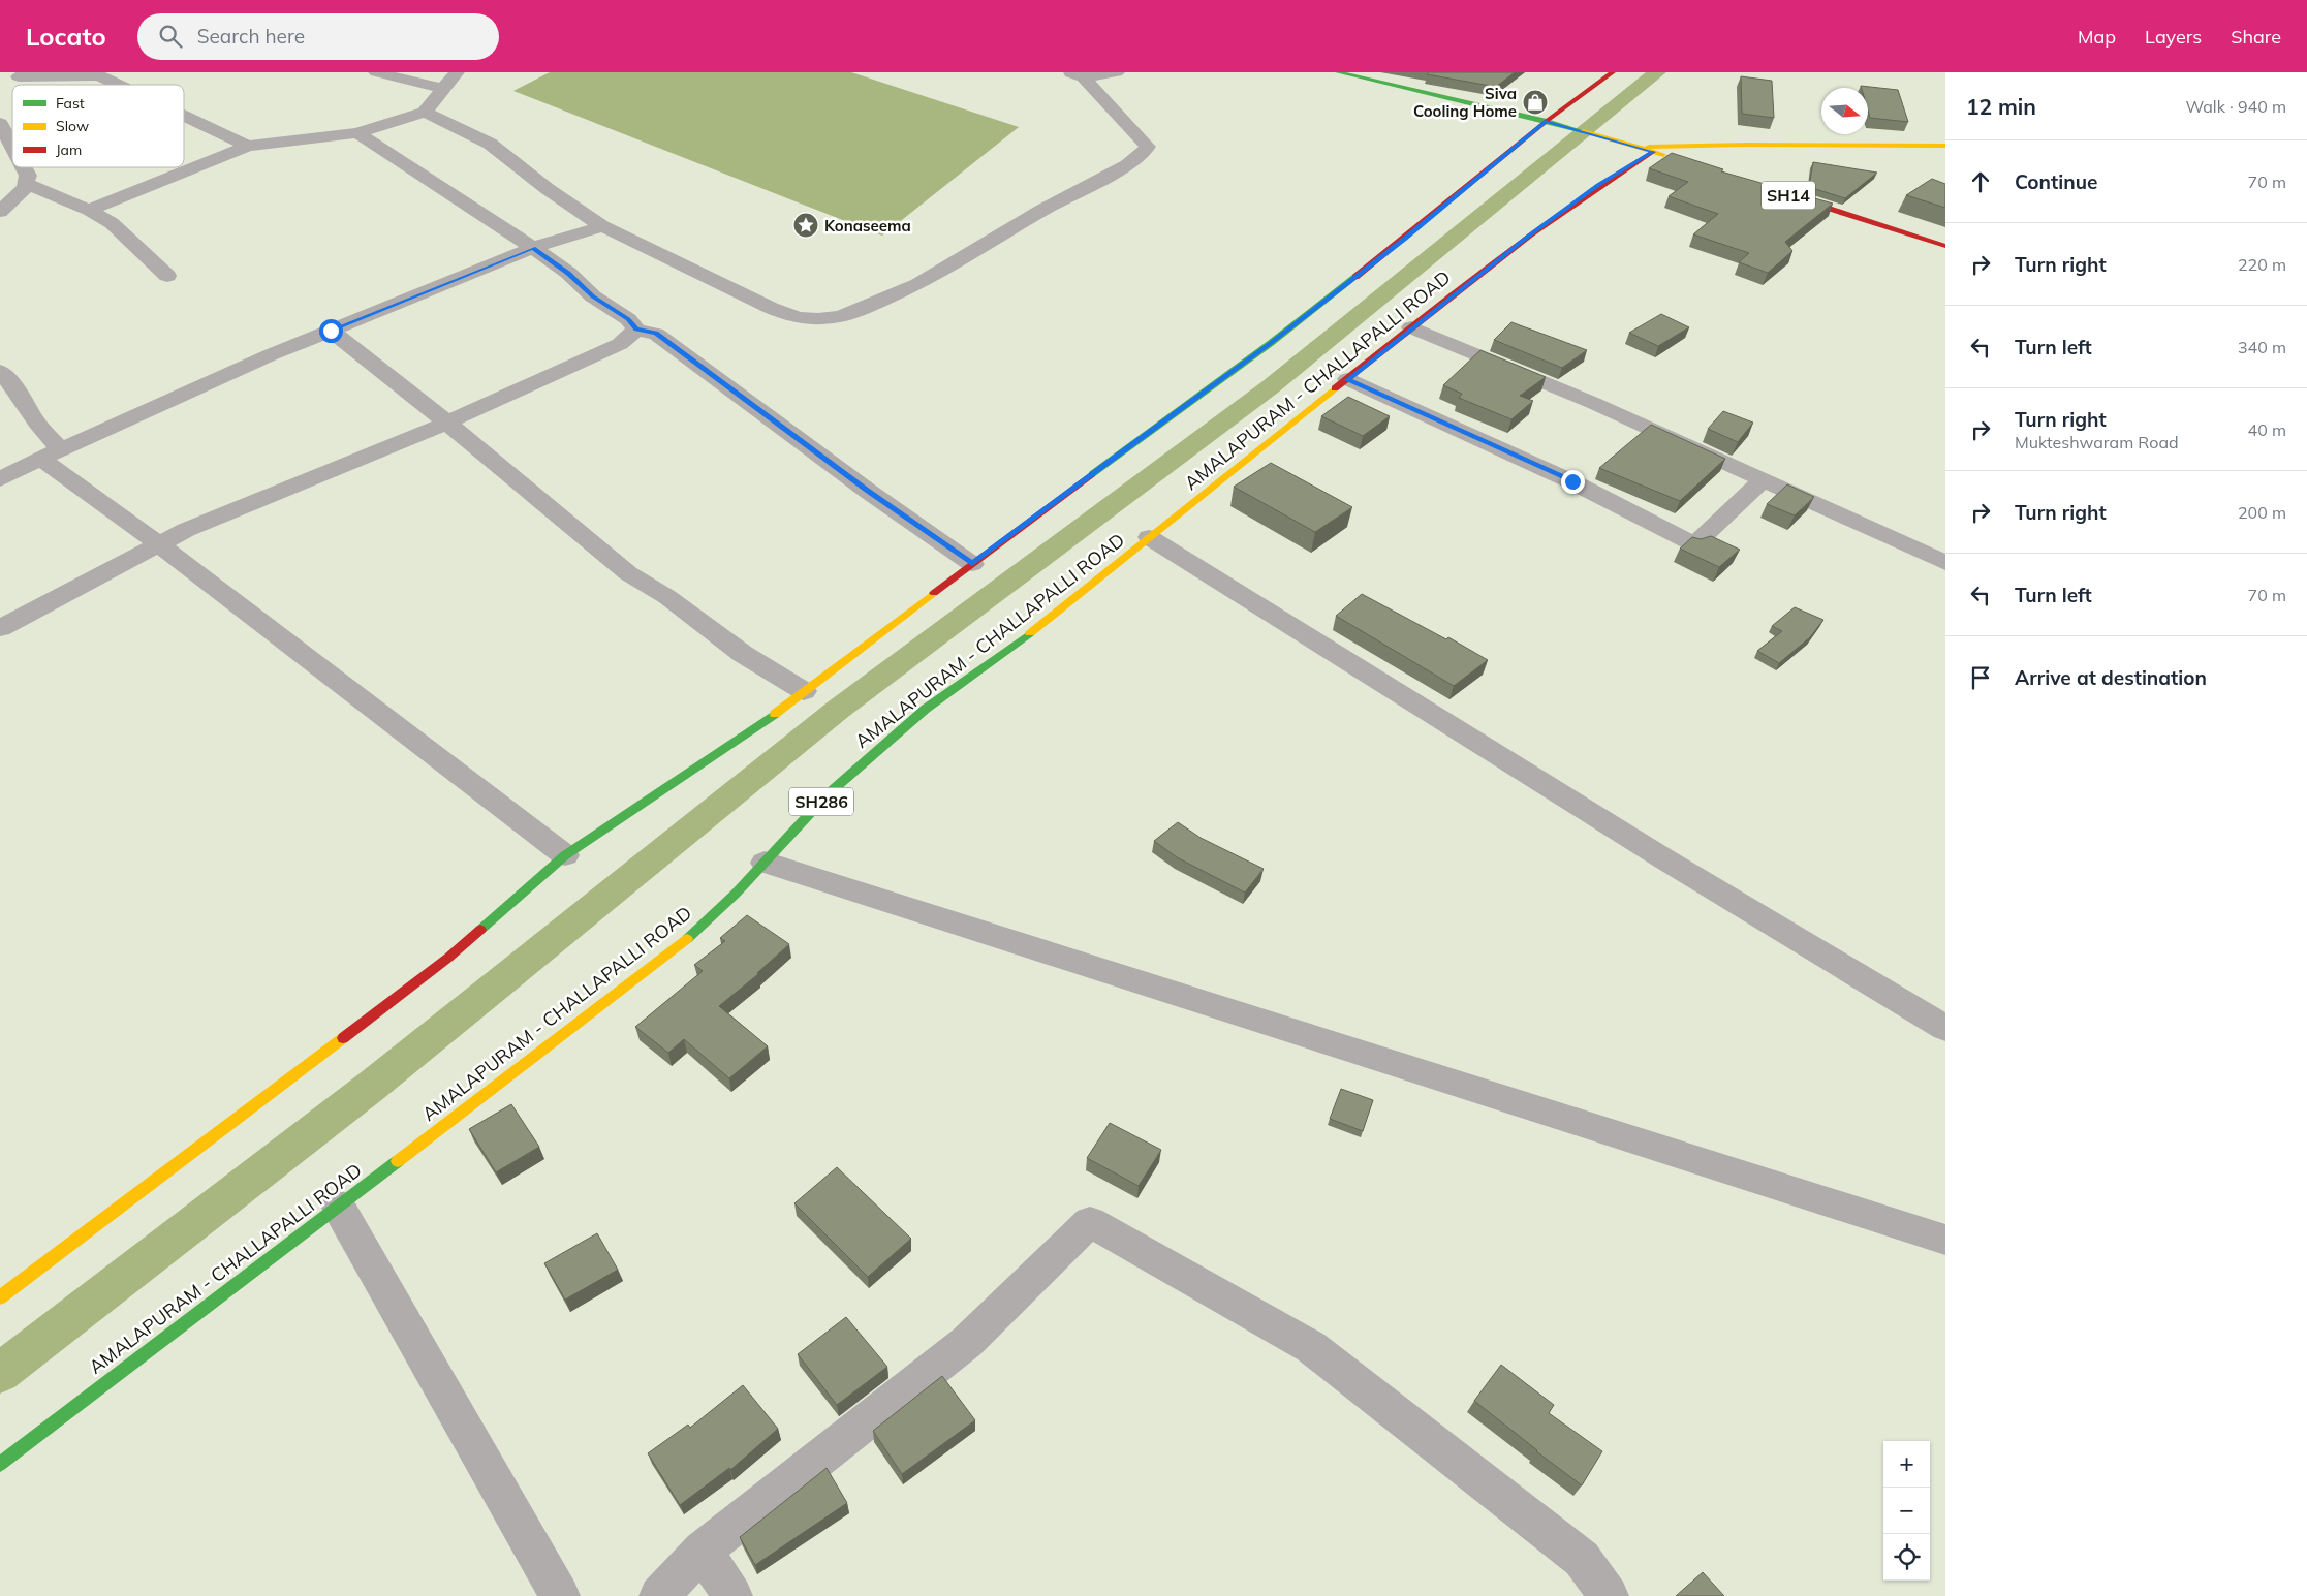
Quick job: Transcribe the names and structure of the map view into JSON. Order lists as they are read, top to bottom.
{
  "streets": {
    "main road": ["SH14", "AMALAPURAM - CHALLAPALLI ROAD", "SH286"]
  },
  "places": {
    "shop": ["Siva Cooling Home"],
    "place": ["Konaseema"]
  },
  "legend": ["Fast", "Slow", "Jam"],
  "north": "right",
  "page": {
    "header": "Locato",
    "search": "Search here",
    "nav": ["Map", "Layers", "Share"],
    "heading": ["12 min", "Walk · 940 m"],
    "list": [
      ["Continue", "70 m"],
      ["Turn right", "220 m"],
      ["Turn left", "340 m"],
      ["Turn right", "Mukteshwaram Road", "40 m"],
      ["Turn right", "200 m"],
      ["Turn left", "70 m"],
      "Arrive at destination"
    ],
    "map_buttons": ["+", "−"]
  }
}
